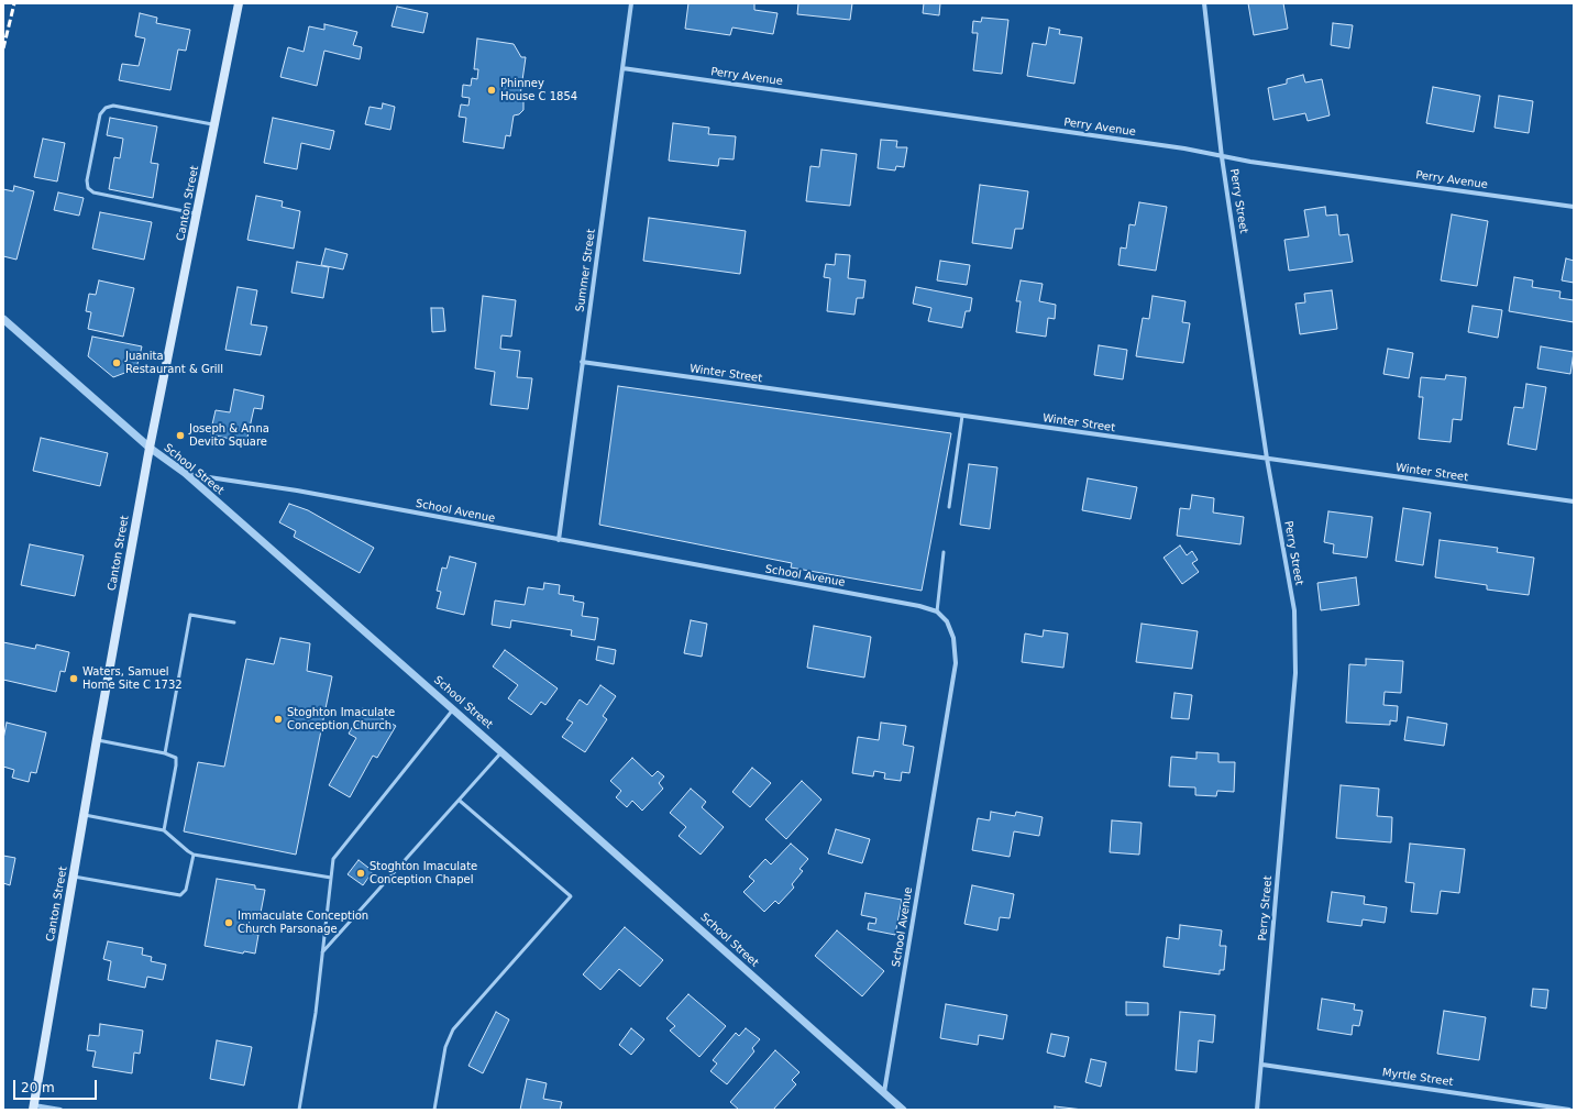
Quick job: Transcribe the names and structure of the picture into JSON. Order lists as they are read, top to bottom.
{
  "streets": {
    "main road": ["Canton Street"],
    "street": [
      "Perry Avenue",
      "Perry Street",
      "Summer Street",
      "Winter Street",
      "School Street",
      "School Avenue",
      "Myrtle Street"
    ]
  },
  "crossings": [
    ["Perry Avenue", "Perry Street"],
    ["Perry Avenue", "Summer Street"],
    ["Perry Street", "Winter Street"],
    ["Perry Street", "Myrtle Street"],
    ["Canton Street", "School Street"],
    ["Summer Street", "Winter Street"],
    ["Summer Street", "School Avenue"],
    ["School Street", "School Avenue"]
  ],
  "places": [
    "Phinney House C 1854",
    "Juanita Restaurant & Grill",
    "Joseph & Anna Devito Square",
    "Waters, Samuel Home Site C 1732",
    "Stoghton Imaculate Conception Church",
    "Stoghton Imaculate Conception Chapel",
    "Immaculate Conception Church Parsonage"
  ],
  "scale_bar": "20 m"
}
